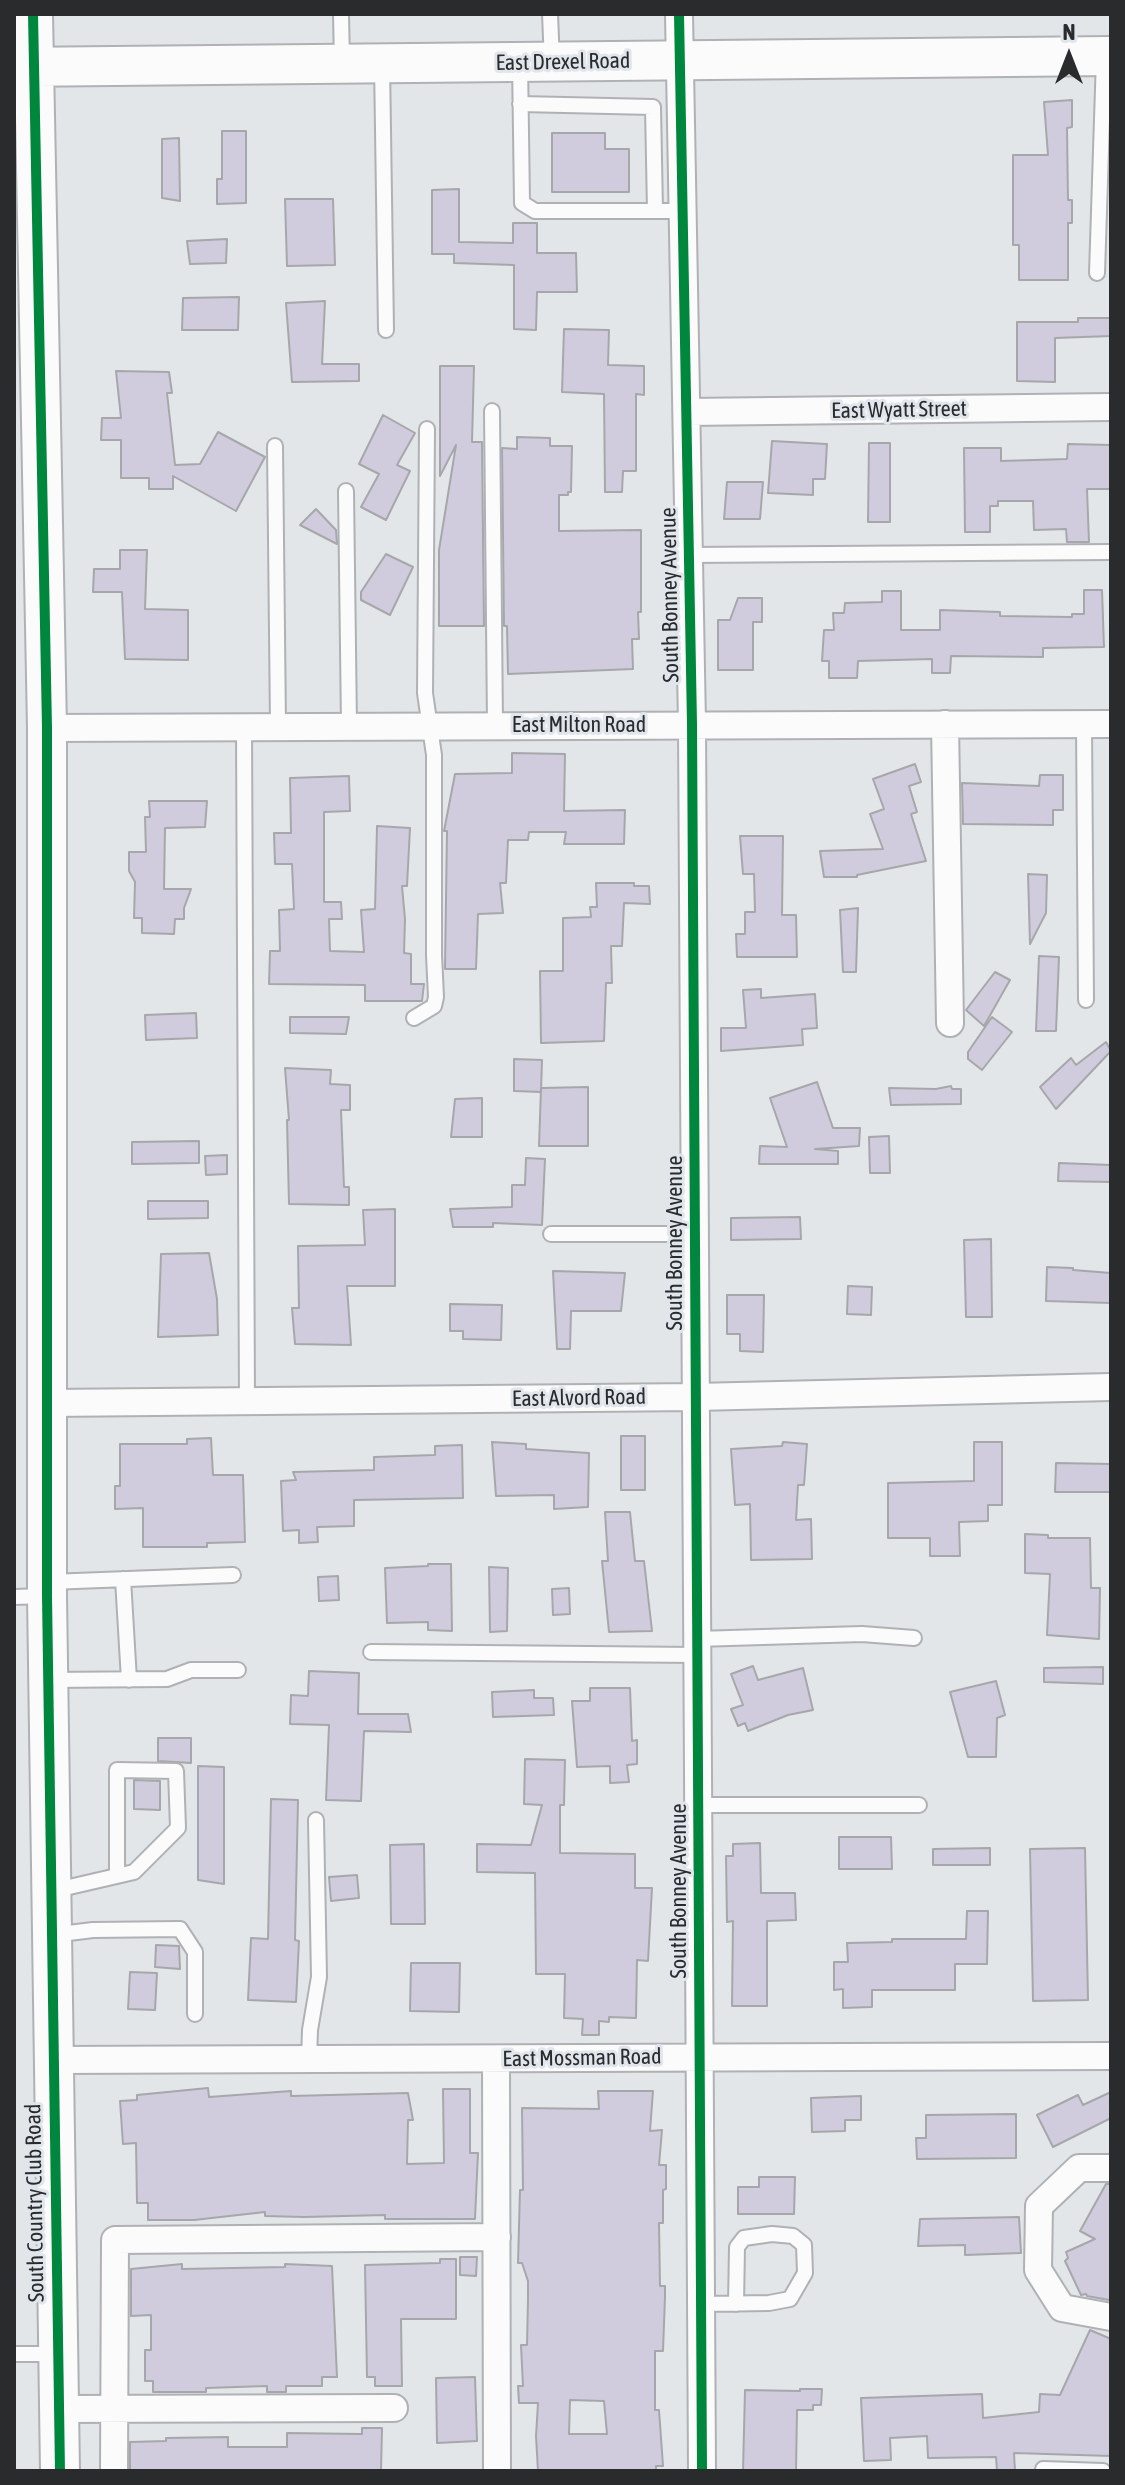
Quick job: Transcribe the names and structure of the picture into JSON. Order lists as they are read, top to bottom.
{
  "streets": {
    "street": [
      "East Drexel Road",
      "East Wyatt Street",
      "South Bonney Avenue",
      "East Milton Road",
      "East Alvord Road",
      "East Mossman Road",
      "South Country Club Road"
    ]
  },
  "crossings": [
    ["East Drexel Road", "South Bonney Avenue"],
    ["East Drexel Road", "South Country Club Road"],
    ["East Wyatt Street", "South Bonney Avenue"],
    ["South Bonney Avenue", "East Milton Road"],
    ["South Bonney Avenue", "East Alvord Road"],
    ["South Bonney Avenue", "East Mossman Road"],
    ["East Milton Road", "South Country Club Road"],
    ["East Alvord Road", "South Country Club Road"],
    ["East Mossman Road", "South Country Club Road"]
  ],
  "north": "top"
}
